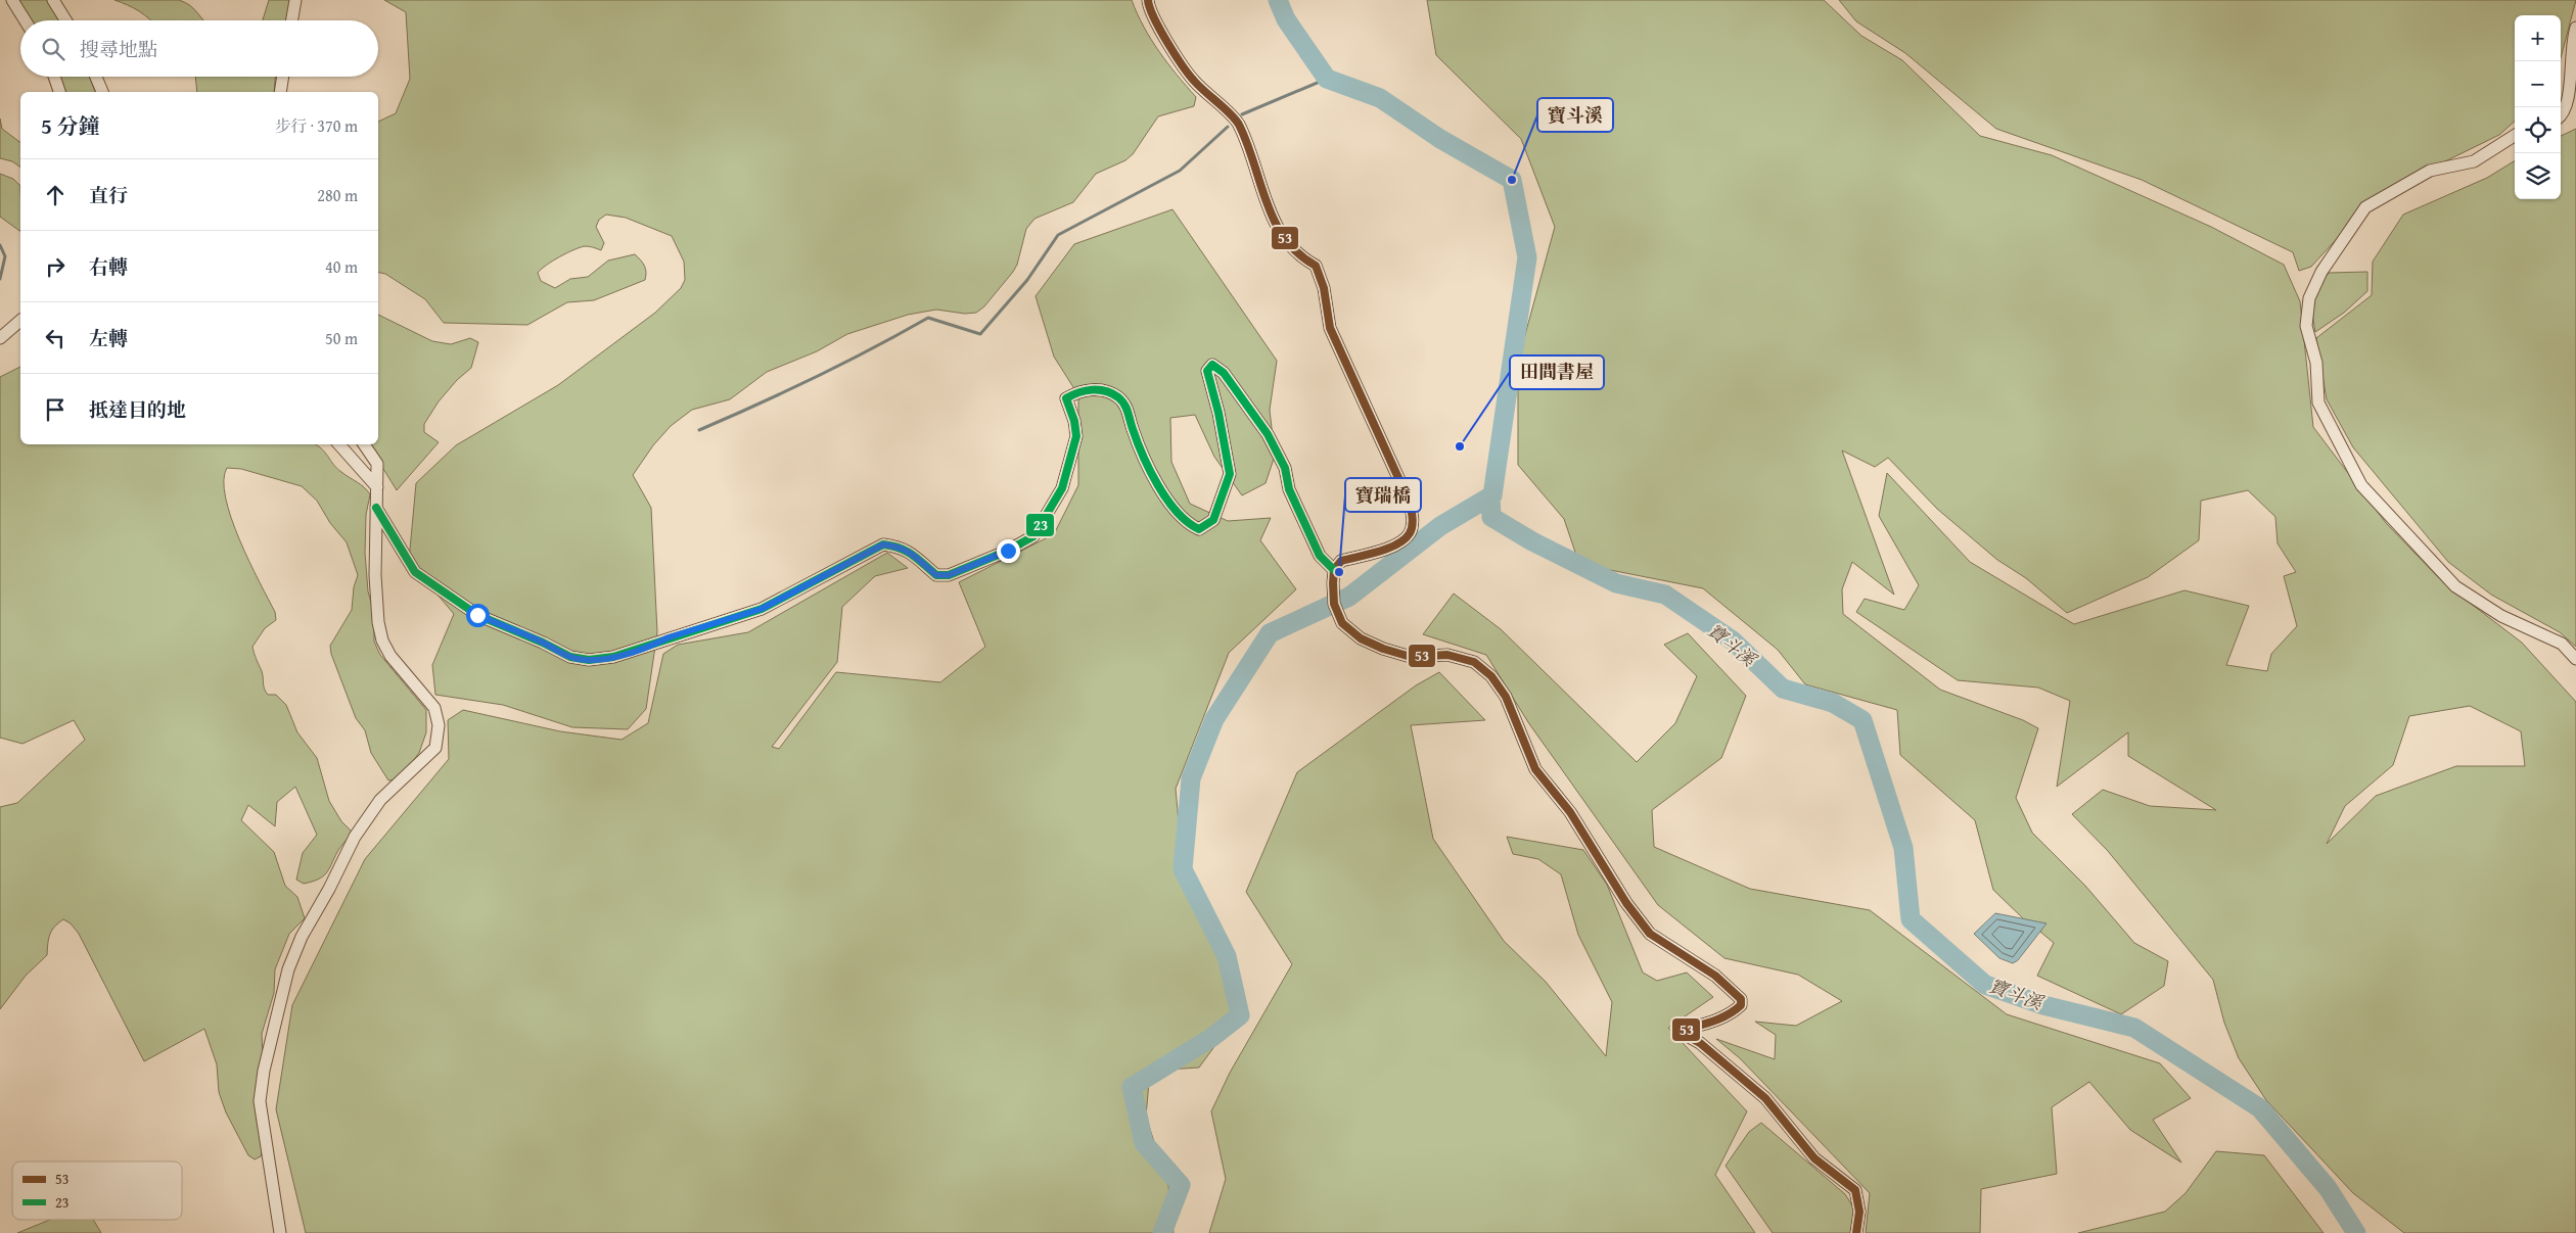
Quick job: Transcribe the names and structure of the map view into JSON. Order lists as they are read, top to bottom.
{
  "water": ["寶斗溪"],
  "places": ["寶斗溪", "田間書屋", "寶瑞橋"],
  "lines": ["transit line 53", "transit line 23"],
  "legend": ["53", "23"],
  "page": {
    "map_buttons": ["+", "−"],
    "search": "搜尋地點",
    "heading": ["5 分鐘", "步行 · 370 m"],
    "list": [
      ["直行", "280 m"],
      ["右轉", "40 m"],
      ["左轉", "50 m"],
      "抵達目的地"
    ]
  }
}
